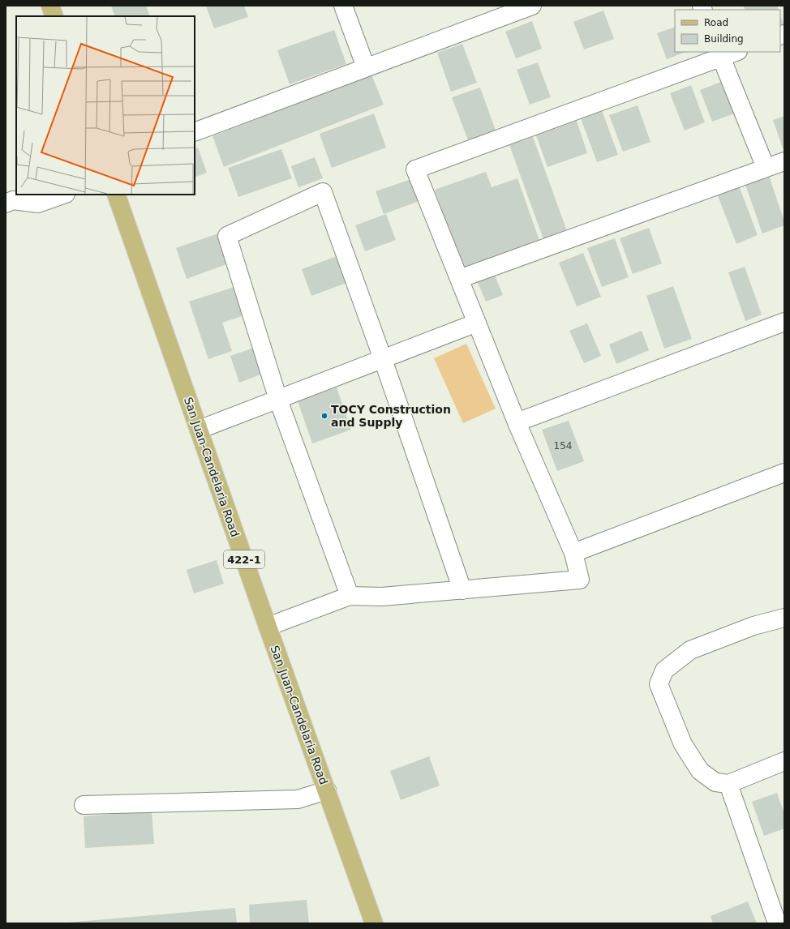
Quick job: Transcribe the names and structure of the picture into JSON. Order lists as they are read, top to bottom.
{
  "streets": {
    "main road": ["San Juan-Candelaria Road", "422-1"]
  },
  "places": ["TOCY Construction and Supply"],
  "house_numbers": ["154"],
  "legend": ["Road", "Building"]
}
